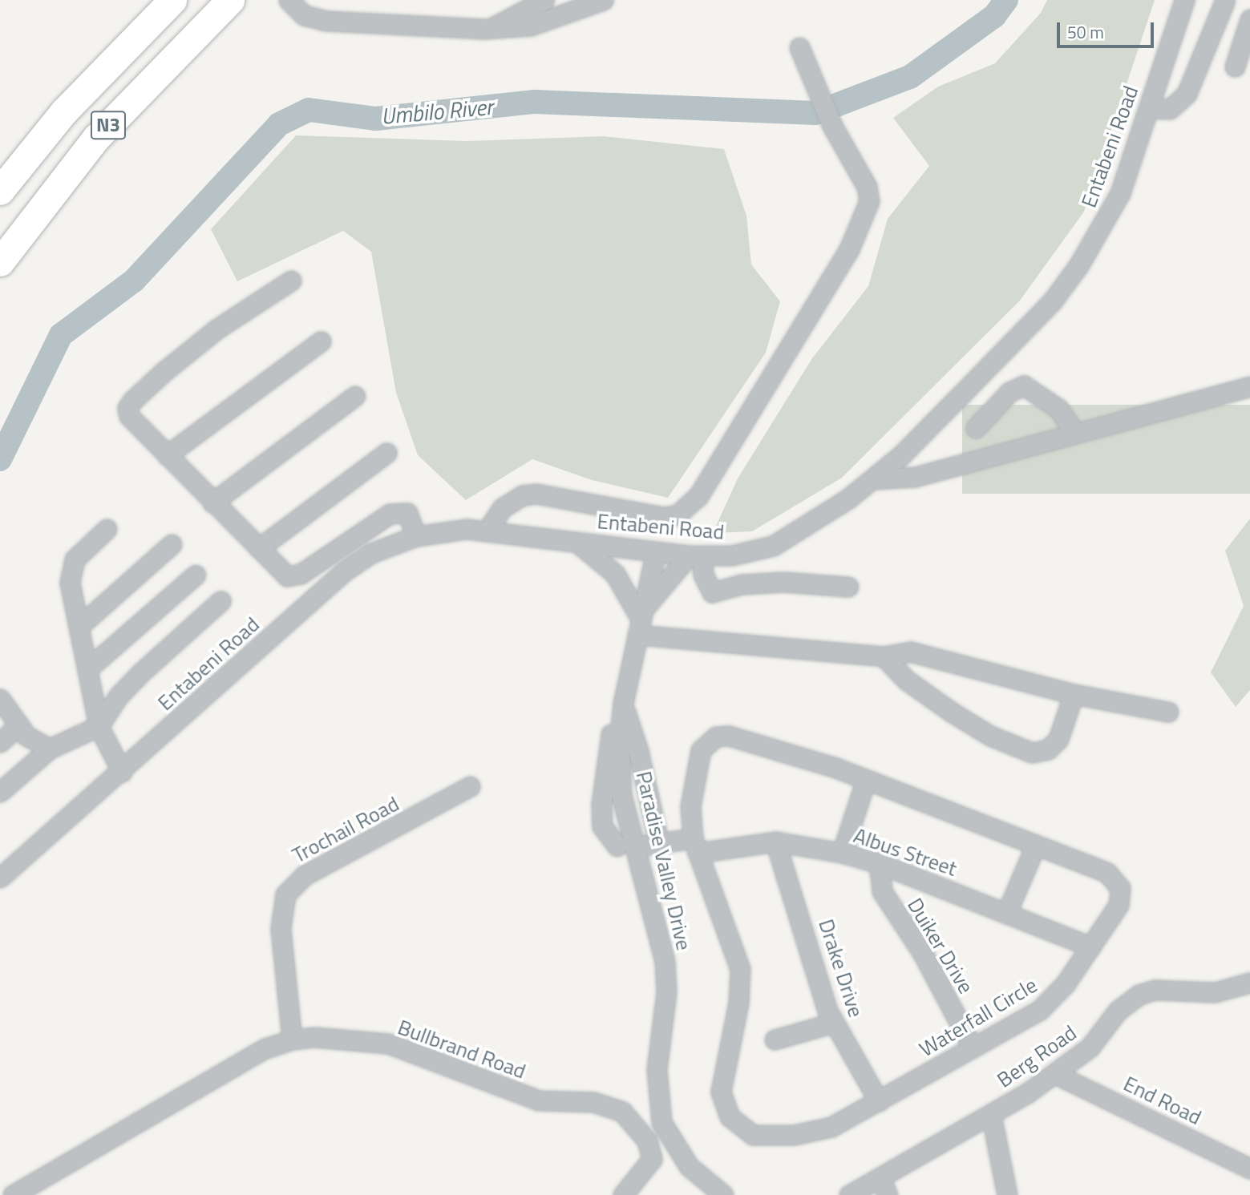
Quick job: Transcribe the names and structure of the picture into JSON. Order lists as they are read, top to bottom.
{
  "streets": {
    "highway": ["N3"],
    "street": [
      "Entabeni Road",
      "Trochail Road",
      "Albus Street",
      "Paradise Valley Drive",
      "Duiker Drive",
      "Drake Drive",
      "Waterfall Circle",
      "Bullbrand Road",
      "Berg Road",
      "End Road"
    ]
  },
  "crossings": [
    ["Entabeni Road", "Paradise Valley Drive"],
    ["Trochail Road", "Bullbrand Road"],
    ["Albus Street", "Duiker Drive"],
    ["Albus Street", "Drake Drive"],
    ["Albus Street", "Waterfall Circle"],
    ["Duiker Drive", "Waterfall Circle"],
    ["Drake Drive", "Waterfall Circle"],
    ["Berg Road", "End Road"]
  ],
  "water": ["Umbilo River"],
  "scale_bar": "50 m"
}
